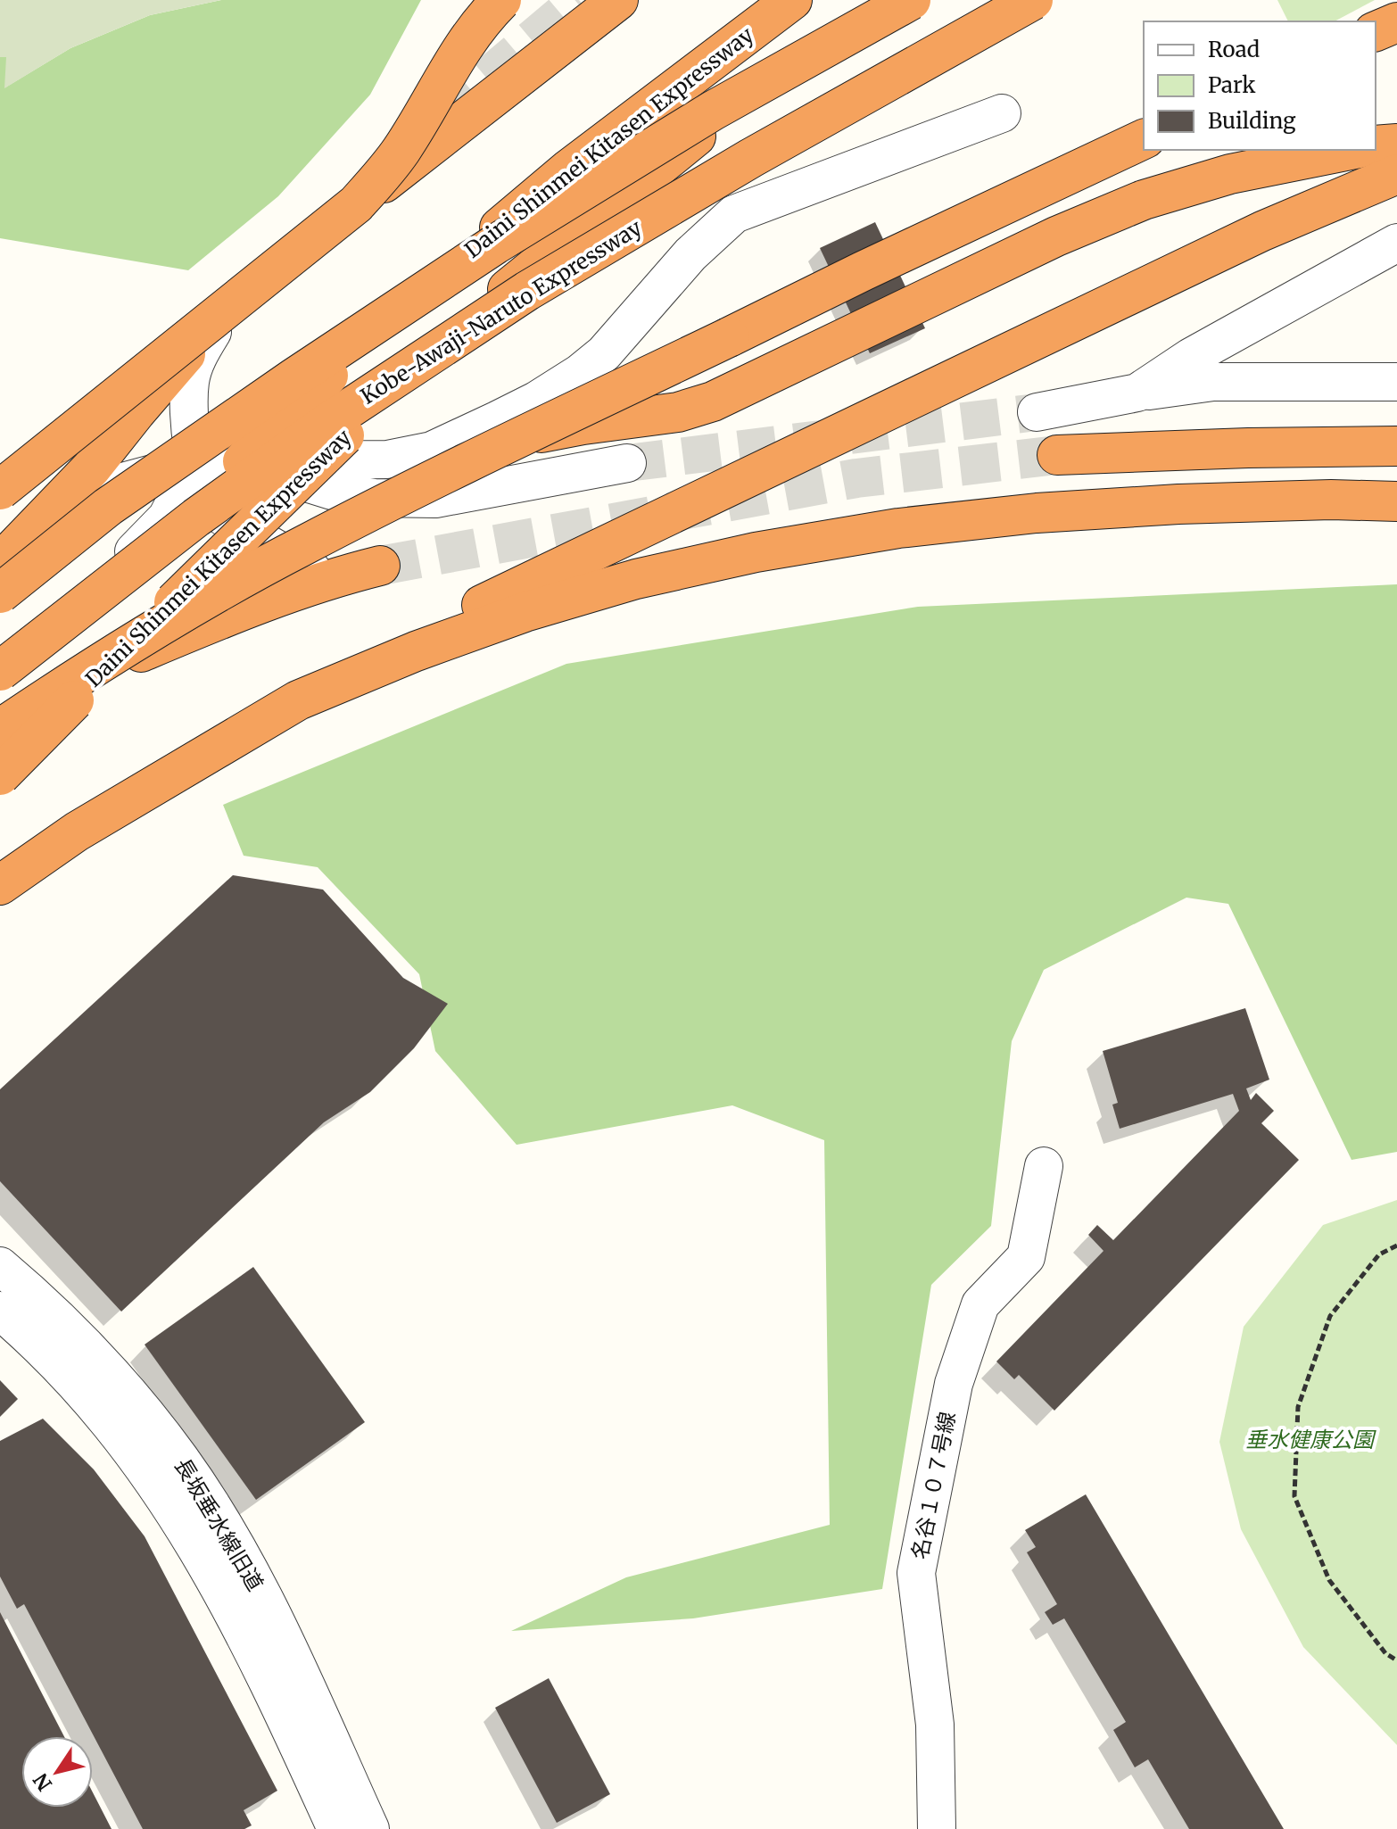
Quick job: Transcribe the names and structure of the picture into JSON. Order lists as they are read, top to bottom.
{
  "streets": {
    "highway": ["Daini Shinmei Kitasen Expressway", "Kobe-Awaji-Naruto Expressway"],
    "street": ["名谷１０７号線", "長坂垂水線旧道"]
  },
  "parks": ["垂水健康公園"],
  "legend": ["Road", "Park", "Building"],
  "north": "bottom left"
}
